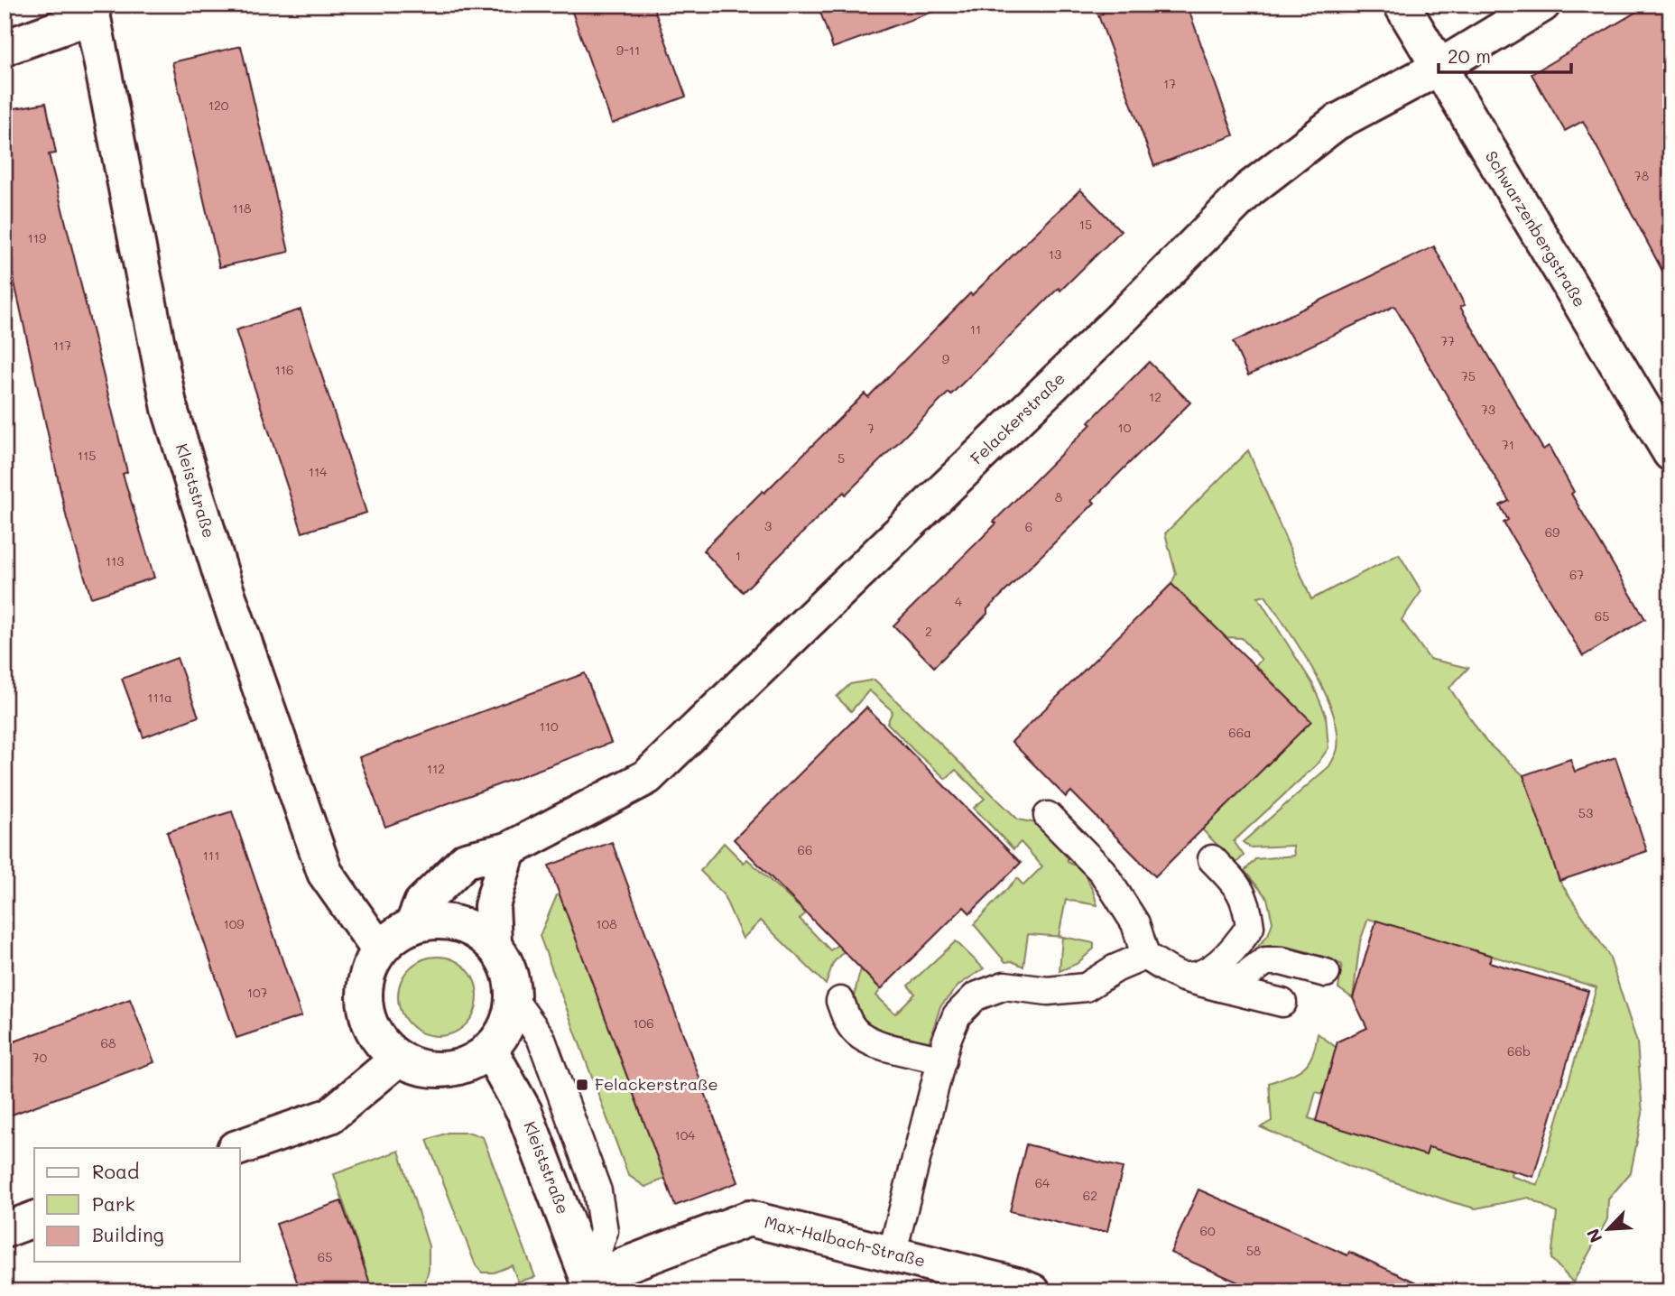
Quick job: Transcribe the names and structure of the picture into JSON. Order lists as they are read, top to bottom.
{
  "streets": {
    "street": [
      "Schwarzenbergstraße",
      "Felackerstraße",
      "Kleiststraße",
      "Max-Halbach-Straße"
    ]
  },
  "crossings": [
    ["Schwarzenbergstraße", "Felackerstraße"],
    ["Felackerstraße", "Kleiststraße"],
    ["Kleiststraße", "Max-Halbach-Straße"]
  ],
  "places": {
    "transit": ["Felackerstraße"]
  },
  "house_numbers": [
    "9-11",
    "17",
    "120",
    "78",
    "118",
    "15",
    "119",
    "13",
    "11",
    "77",
    "117",
    "9",
    "116",
    "75",
    "12",
    "73",
    "10",
    "7",
    "71",
    "115",
    "5",
    "114",
    "8",
    "3",
    "6",
    "69",
    "1",
    "113",
    "67",
    "4",
    "65",
    "2",
    "111a",
    "110",
    "66a",
    "112",
    "53",
    "66",
    "111",
    "109",
    "108",
    "107",
    "106",
    "68",
    "66b",
    "70",
    "104",
    "64",
    "62",
    "60",
    "58",
    "65"
  ],
  "legend": ["Road", "Park", "Building"],
  "scale_bar": "20 m",
  "north": "bottom left"
}
